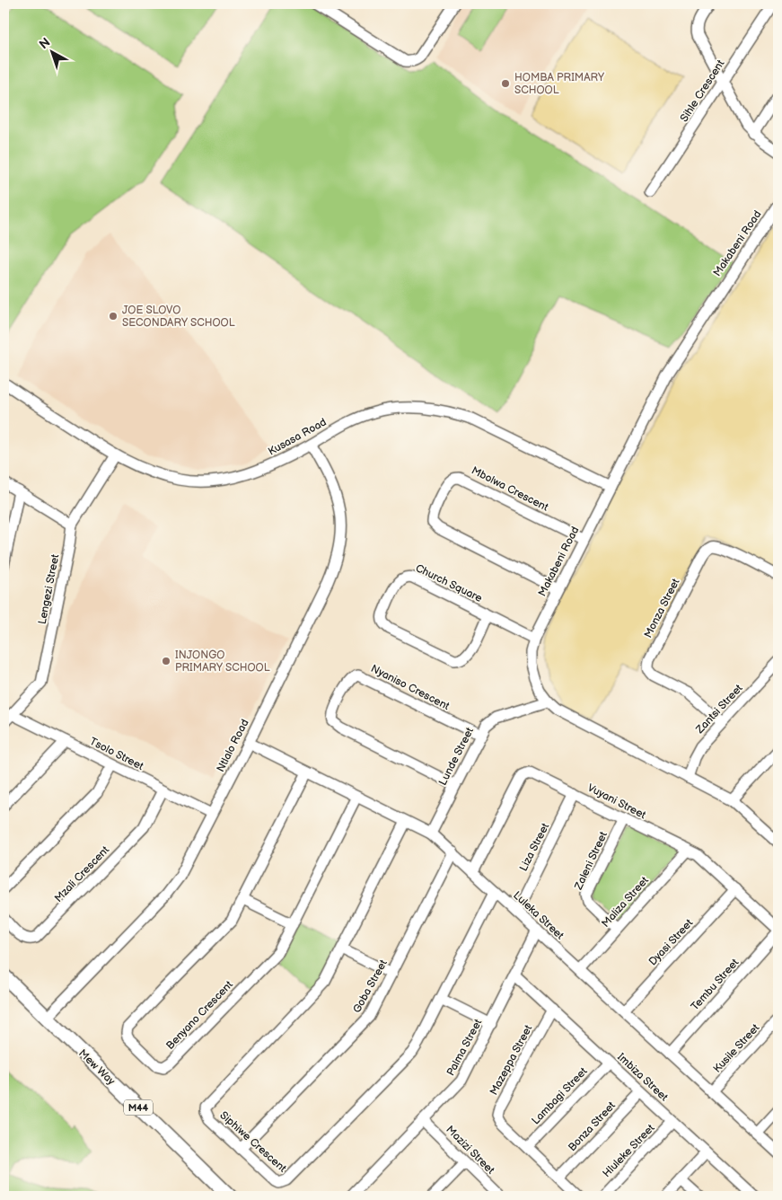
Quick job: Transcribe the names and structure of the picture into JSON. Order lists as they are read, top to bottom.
{
  "streets": {
    "main road": ["Mew Way", "M44"],
    "street": [
      "Sihle Crescent",
      "Makabeni Road",
      "Kusasa Road",
      "Mbolwa Crescent",
      "Church Square",
      "Lengezi Street",
      "Monza Street",
      "Nyaniso Crescent",
      "Zantsi Street",
      "Ntlalo Road",
      "Tsolo Street",
      "Lunde Street",
      "Vuyani Street",
      "Liza Street",
      "Zaleni Street",
      "Mzali Crescent",
      "Maliza Street",
      "Luleka Street",
      "Dyasi Street",
      "Tembu Street",
      "Goba Street",
      "Benyano Crescent",
      "Palma Street",
      "Kusile Street",
      "Mazeppa Street",
      "Imbiza Street",
      "Lambagi Street",
      "Bonza Street",
      "Siphiwe Crescent",
      "Mazizi Street",
      "Hluleke Street"
    ]
  },
  "crossings": [
    ["Makabeni Road", "Kusasa Road"],
    ["Makabeni Road", "Mbolwa Crescent"],
    ["Makabeni Road", "Church Square"],
    ["Makabeni Road", "Zantsi Street"],
    ["Makabeni Road", "Lunde Street"],
    ["Kusasa Road", "Lengezi Street"],
    ["Kusasa Road", "Ntlalo Road"],
    ["Lengezi Street", "Tsolo Street"],
    ["Monza Street", "Zantsi Street"],
    ["Nyaniso Crescent", "Lunde Street"],
    ["Ntlalo Road", "Tsolo Street"],
    ["Ntlalo Road", "Luleka Street"],
    ["Ntlalo Road", "Mew Way"],
    ["Tsolo Street", "Mzali Crescent"],
    ["Lunde Street", "Luleka Street"],
    ["Vuyani Street", "Liza Street"],
    ["Vuyani Street", "Zaleni Street"],
    ["Vuyani Street", "Maliza Street"],
    ["Vuyani Street", "Luleka Street"],
    ["Vuyani Street", "Dyasi Street"],
    ["Vuyani Street", "Tembu Street"],
    ["Liza Street", "Luleka Street"],
    ["Zaleni Street", "Maliza Street"],
    ["Maliza Street", "Luleka Street"],
    ["Luleka Street", "Dyasi Street"],
    ["Luleka Street", "Tembu Street"],
    ["Luleka Street", "Goba Street"],
    ["Luleka Street", "Benyano Crescent"],
    ["Luleka Street", "Palma Street"],
    ["Luleka Street", "Kusile Street"],
    ["Luleka Street", "Siphiwe Crescent"],
    ["Goba Street", "Siphiwe Crescent"],
    ["Palma Street", "Imbiza Street"],
    ["Palma Street", "Mazizi Street"],
    ["Mazeppa Street", "Imbiza Street"],
    ["Mazeppa Street", "Lambagi Street"],
    ["Mazeppa Street", "Bonza Street"],
    ["Imbiza Street", "Lambagi Street"],
    ["Imbiza Street", "Bonza Street"],
    ["Imbiza Street", "Hluleke Street"]
  ],
  "places": ["HOMBA PRIMARY SCHOOL", "JOE SLOVO SECONDARY SCHOOL", "INJONGO PRIMARY SCHOOL"],
  "north": "top left"
}
